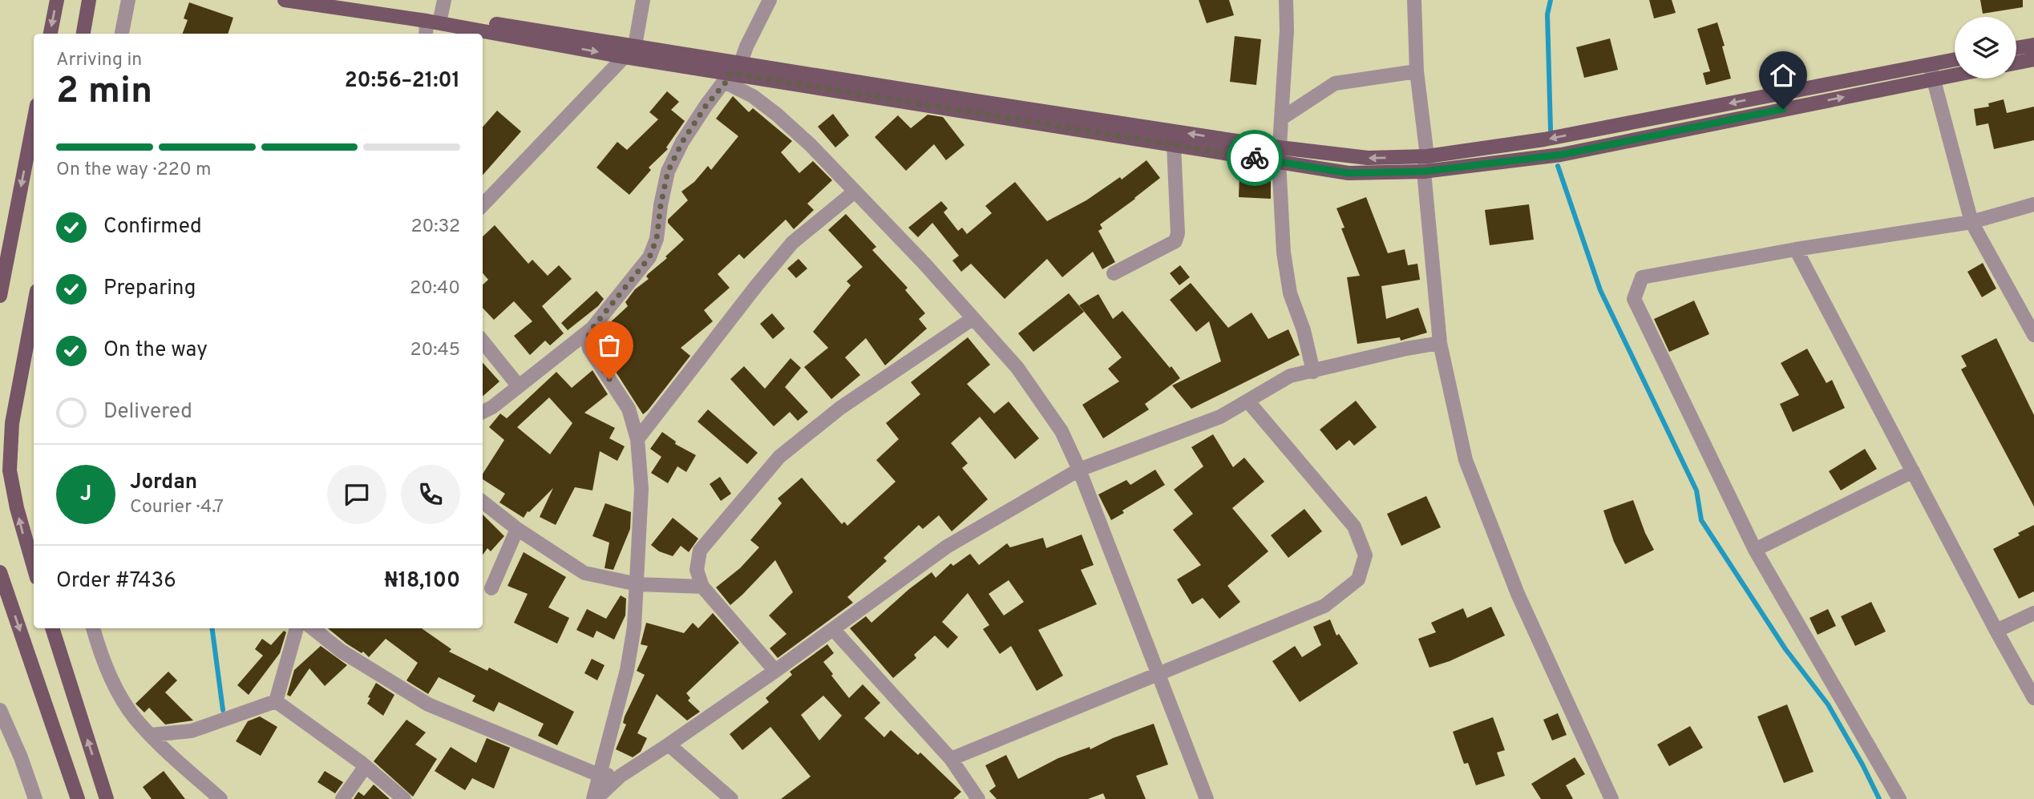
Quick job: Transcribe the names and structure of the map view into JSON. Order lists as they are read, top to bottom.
{
  "page": {
    "heading": ["2 min", "Arriving in", "20:56–21:01"],
    "panel": [
      "Jordan",
      "Courier · 4.7",
      "Order #7436",
      "₦18,100"
    ],
    "bar": "On the way · 220 m",
    "list": [
      ["Confirmed", "20:32"],
      ["Preparing", "20:40"],
      ["On the way", "20:45"],
      "Delivered"
    ],
    "round": "J"
  }
}
